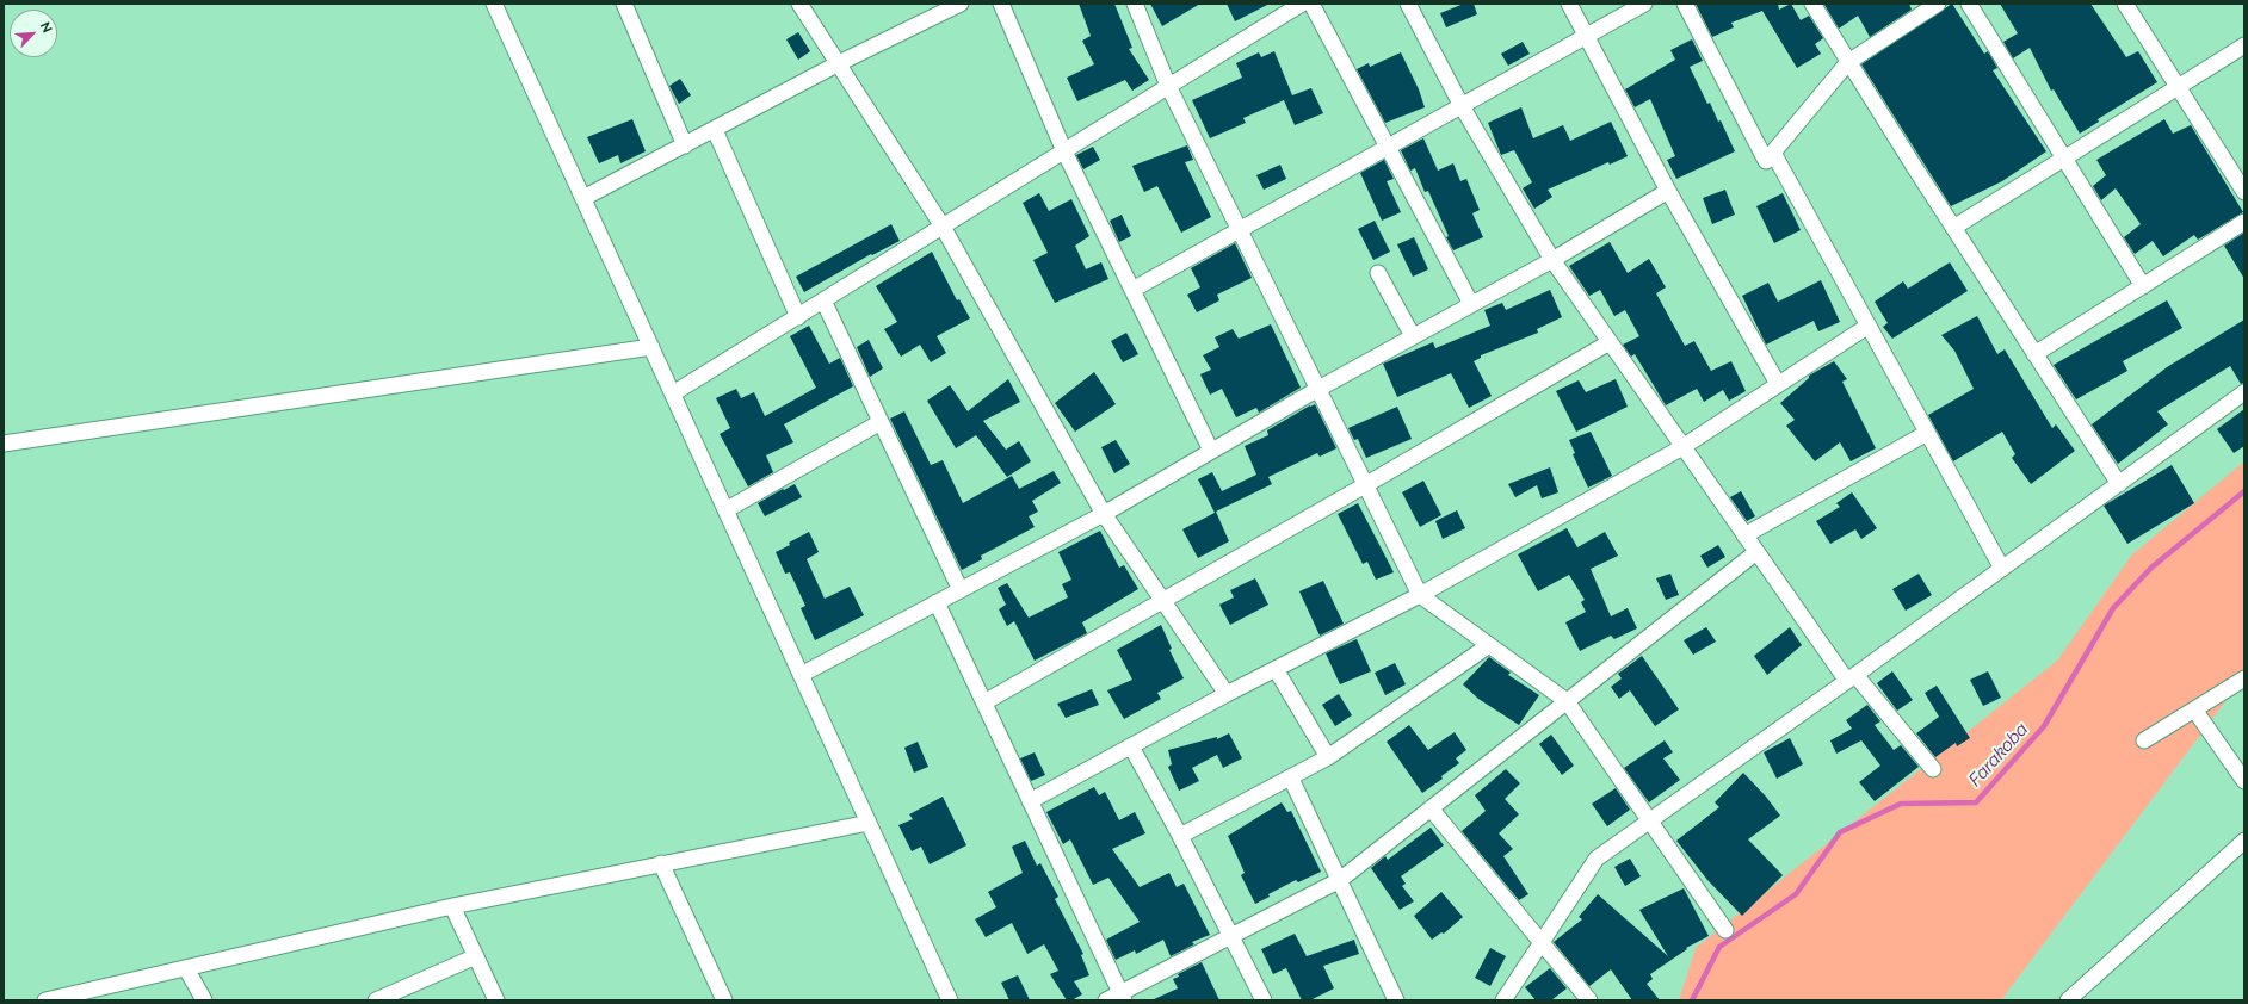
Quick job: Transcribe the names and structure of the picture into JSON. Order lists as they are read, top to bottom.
{
  "water": ["Farakoba"],
  "north": "top right"
}
